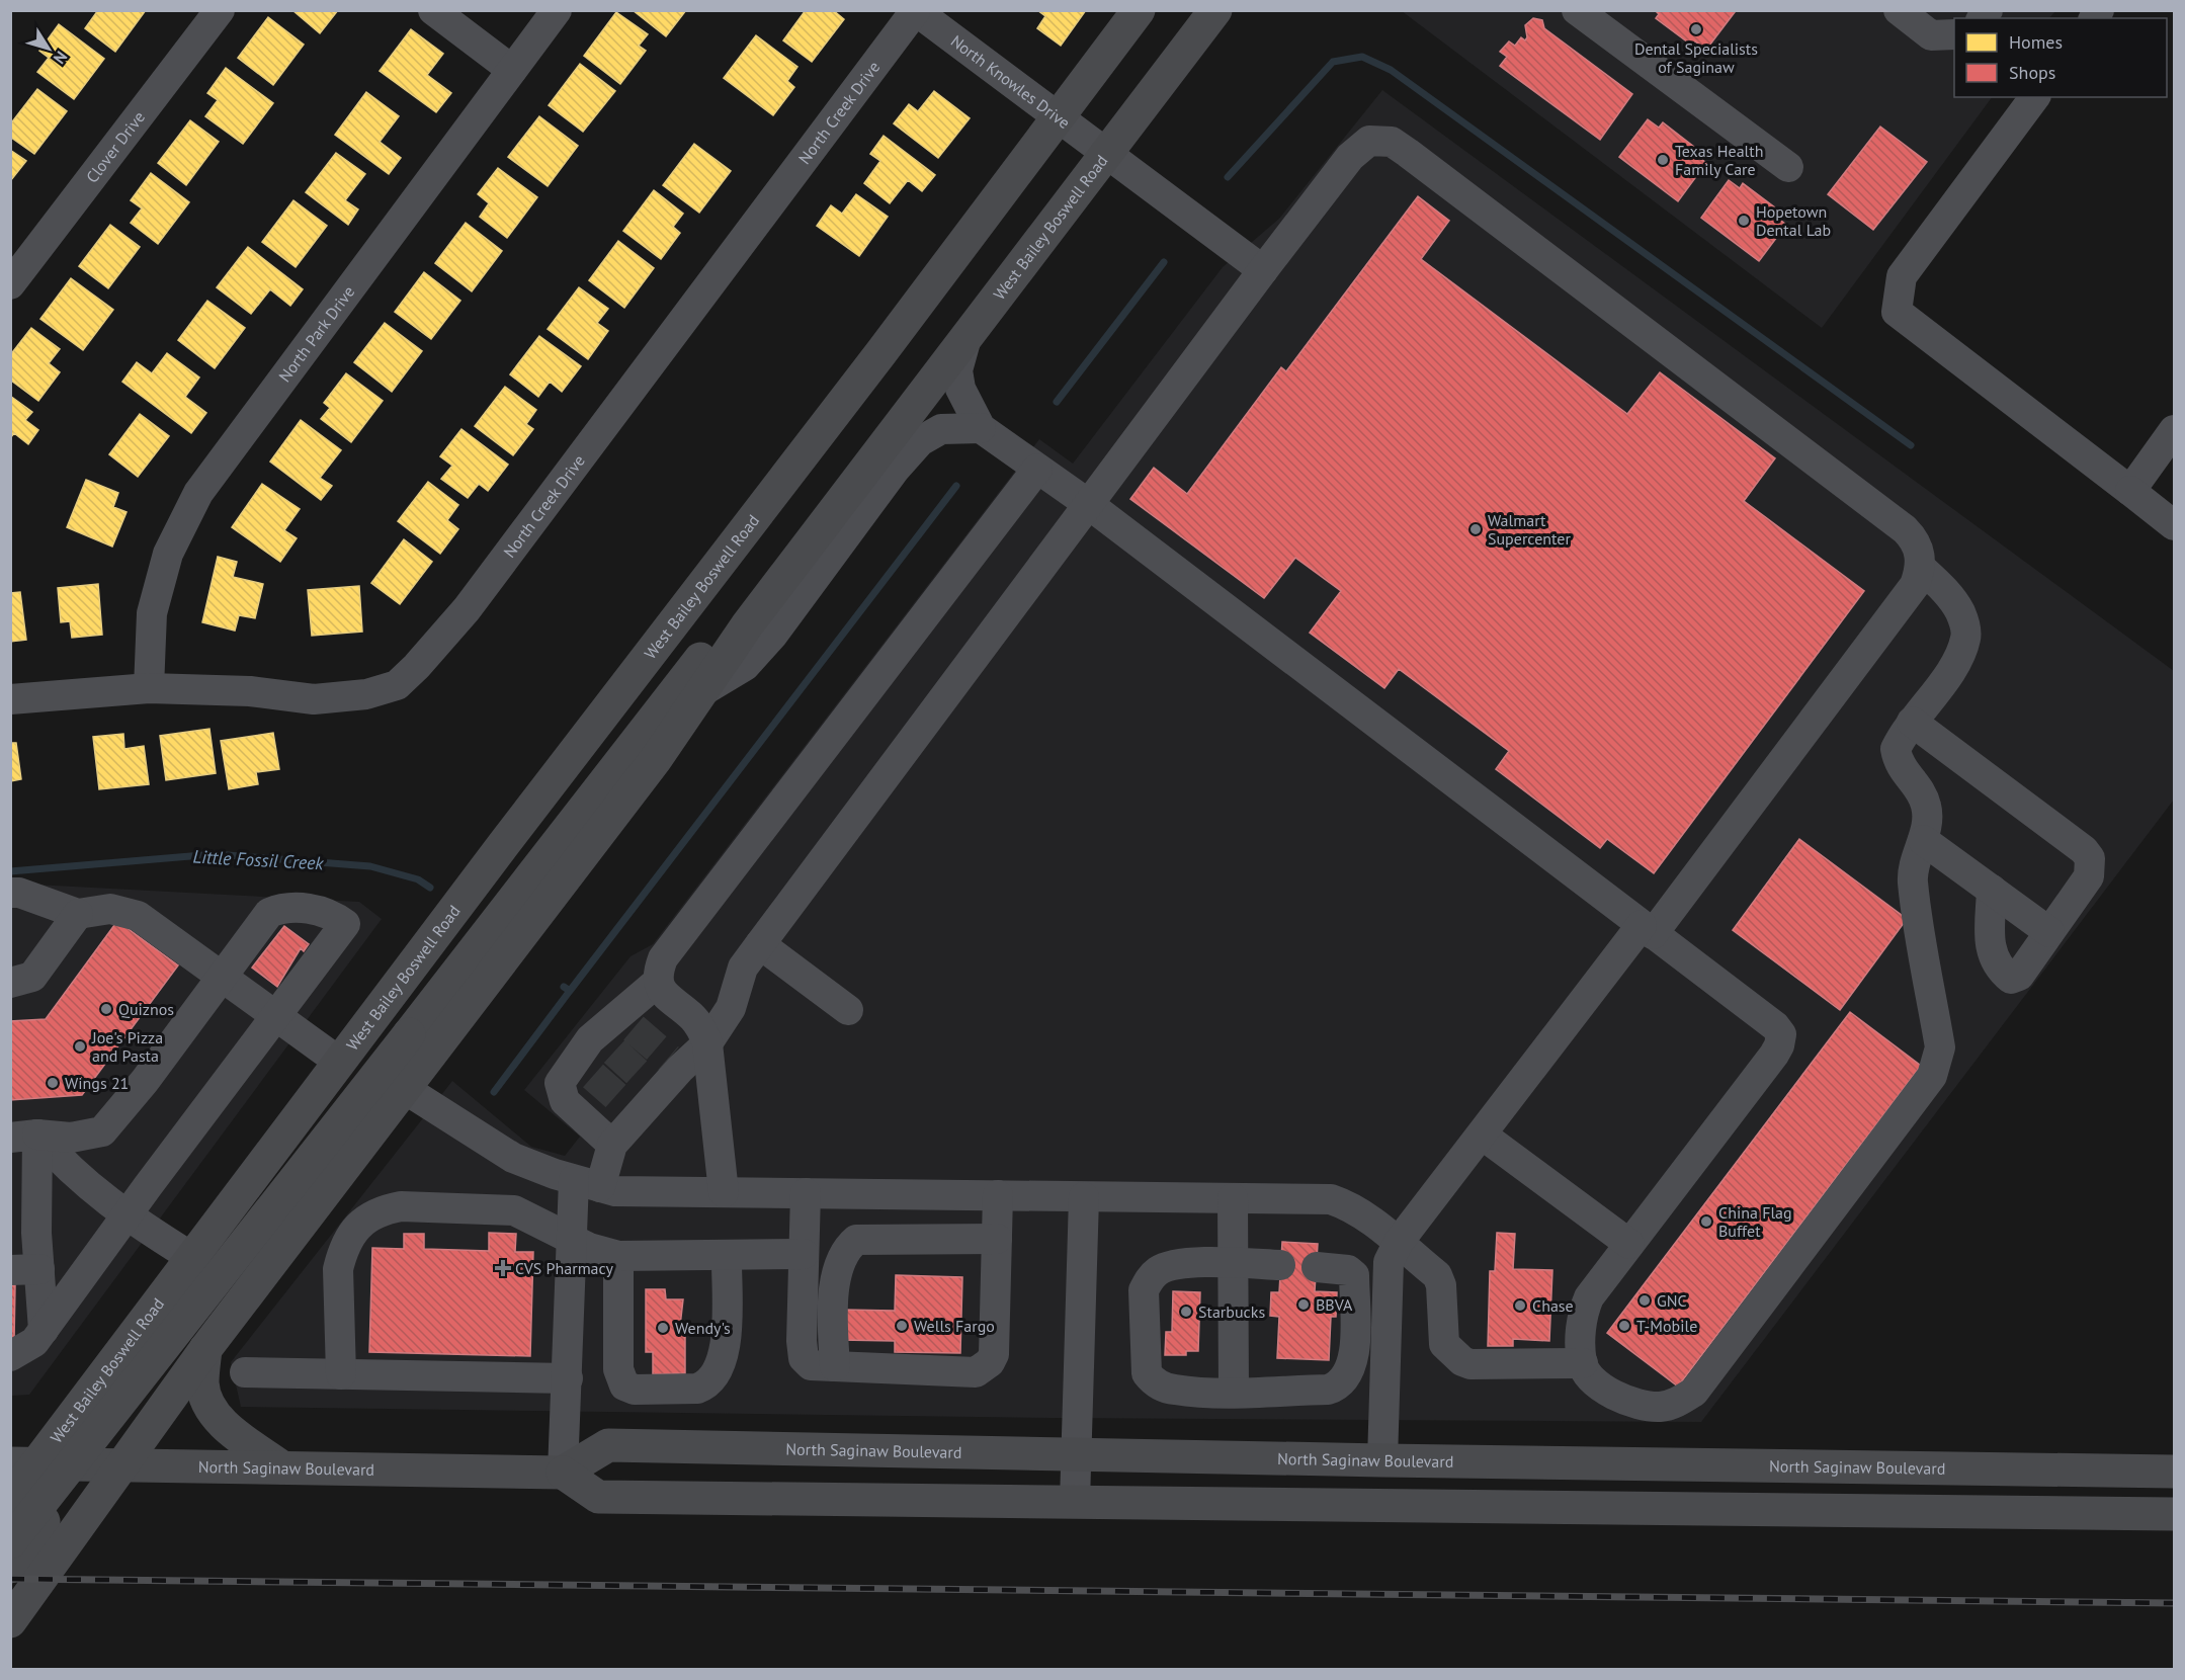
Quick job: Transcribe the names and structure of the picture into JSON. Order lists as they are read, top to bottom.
{
  "streets": {
    "main road": ["West Bailey Boswell Road", "North Saginaw Boulevard"],
    "street": [
      "North Knowles Drive",
      "North Creek Drive",
      "Clover Drive",
      "North Park Drive"
    ]
  },
  "crossings": [
    ["North Knowles Drive", "North Creek Drive"],
    ["North Knowles Drive", "West Bailey Boswell Road"],
    ["North Creek Drive", "North Park Drive"],
    ["West Bailey Boswell Road", "North Saginaw Boulevard"]
  ],
  "water": ["Little Fossil Creek"],
  "places": {
    "other": [
      "Dental Specialists of Saginaw",
      "Texas Health Family Care",
      "Hopetown Dental Lab",
      "Walmart Supercenter",
      "Quiznos",
      "Joe's Pizza and Pasta",
      "Wings 21",
      "China Flag Buffet",
      "GNC",
      "BBVA",
      "Chase",
      "Starbucks",
      "Wells Fargo",
      "T-Mobile",
      "Wendy's"
    ],
    "health": ["CVS Pharmacy"]
  },
  "legend": ["Homes", "Shops"],
  "north": "bottom right"
}
